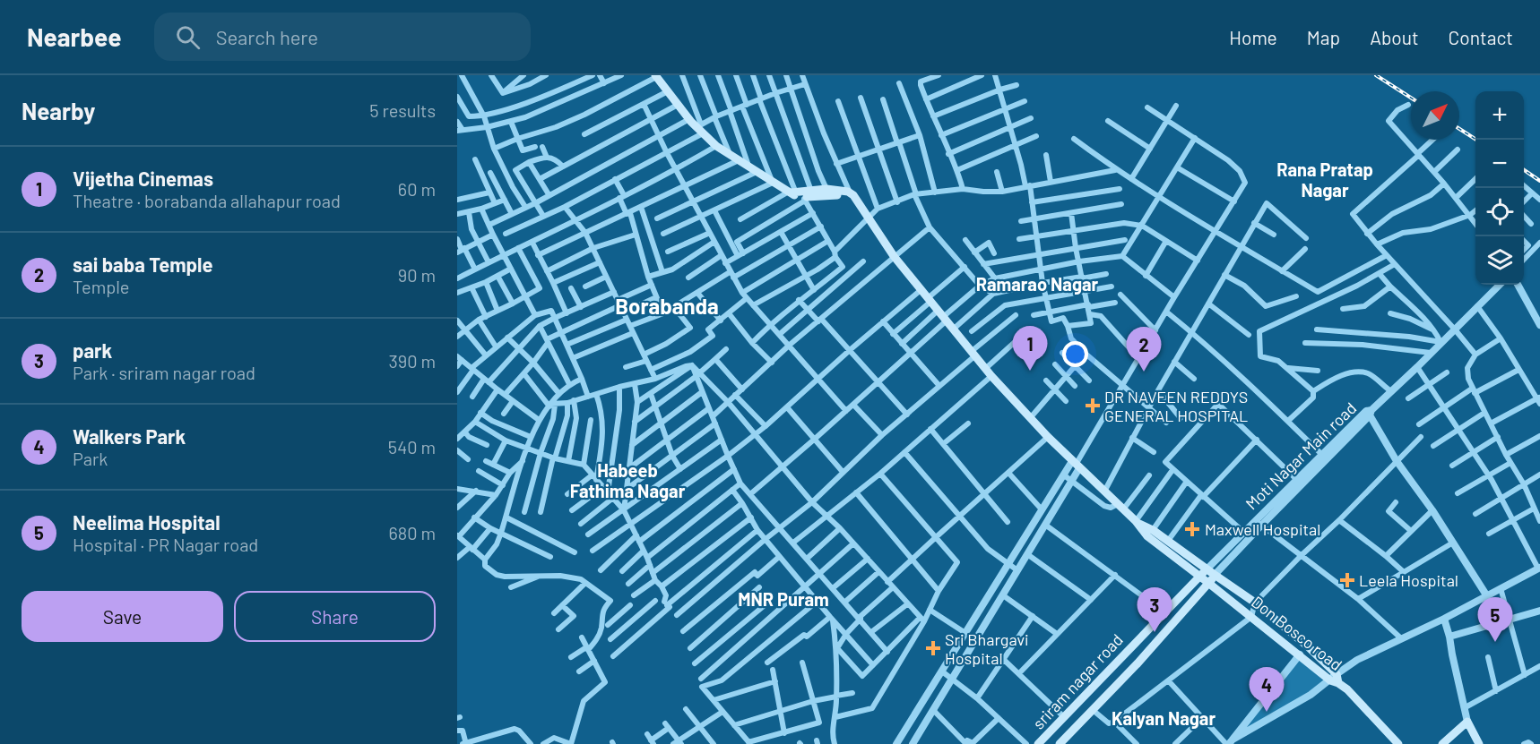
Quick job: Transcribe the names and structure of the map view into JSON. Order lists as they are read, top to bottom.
{
  "streets": {
    "main road": ["Don Bosco road", "sriram nagar road"],
    "street": ["Moti Nagar Main road"]
  },
  "crossings": [
    ["Moti Nagar Main road", "Don Bosco road"],
    ["Moti Nagar Main road", "sriram nagar road"],
    ["Don Bosco road", "sriram nagar road"]
  ],
  "districts": [
    "Rana Pratap Nagar",
    "Ramarao Nagar",
    "Borabanda",
    "Habeeb Fathima Nagar",
    "MNR Puram",
    "Kalyan Nagar"
  ],
  "places": {
    "health": [
      "DR NAVEEN REDDYS GENERAL HOSPITAL",
      "Maxwell Hospital",
      "Leela Hospital",
      "Sri Bhargavi Hospital"
    ]
  },
  "north": "top right",
  "page": {
    "header": "Nearbee",
    "search": "Search here",
    "nav": [
      "Home",
      "Map",
      "About",
      "Contact"
    ],
    "heading": ["Nearby", "5 results"],
    "map_buttons": ["+", "−"],
    "list": [
      {
        "mark": "1",
        "name": "Vijetha Cinemas",
        "note": "Theatre · borabanda allahapur road",
        "value": "60 m"
      },
      {
        "mark": "2",
        "name": "sai baba Temple",
        "note": "Temple",
        "value": "90 m"
      },
      {
        "mark": "3",
        "name": "park",
        "note": "Park · sriram nagar road",
        "value": "390 m"
      },
      {
        "mark": "4",
        "name": "Walkers Park",
        "note": "Park",
        "value": "540 m"
      },
      {
        "mark": "5",
        "name": "Neelima Hospital",
        "note": "Hospital · PR Nagar road",
        "value": "680 m"
      }
    ],
    "pins": [
      "1",
      "2",
      "3",
      "5",
      "4"
    ],
    "buttons": ["Save", "Share"]
  }
}
